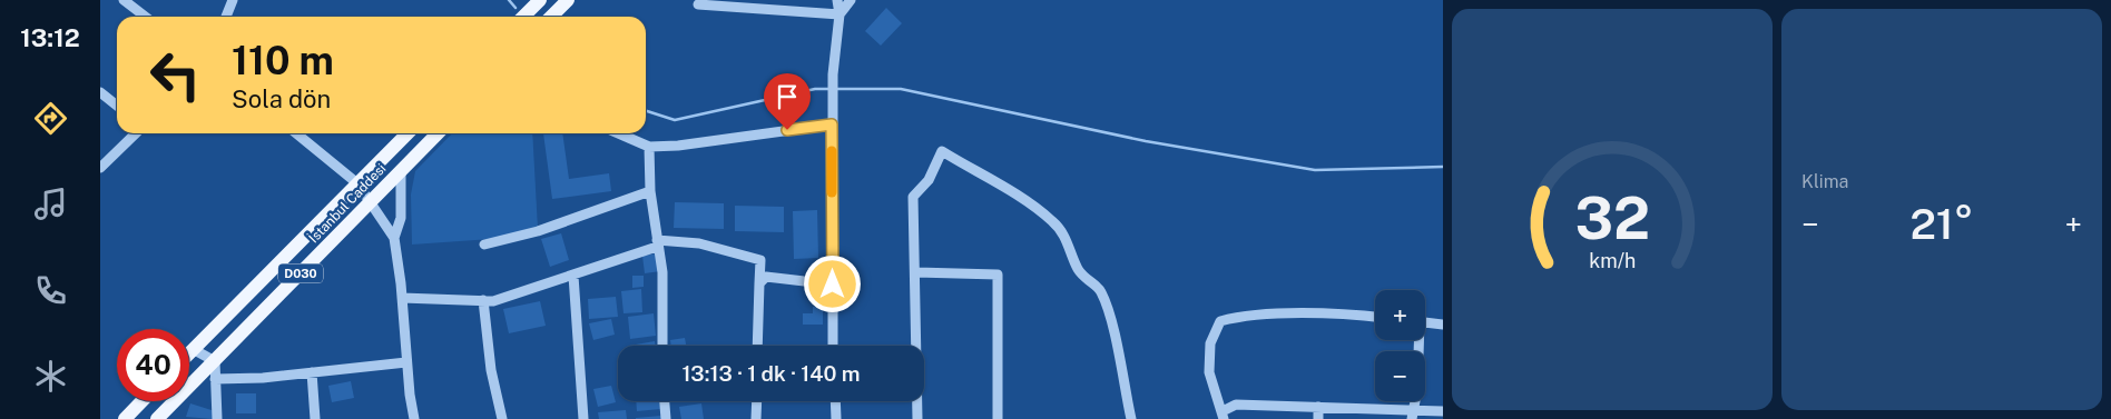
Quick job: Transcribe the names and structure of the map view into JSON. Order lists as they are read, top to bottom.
{
  "streets": {
    "main road": ["İstanbul Caddesi", "D030"]
  },
  "page": {
    "tabs": "13:12",
    "tile": "Klima",
    "turn": ["110 m", "Sola dön"],
    "heat": ["−", "21°", "+"],
    "map_buttons": ["+", "−"],
    "limit": "40",
    "trip": "13:13 · 1 dk · 140 m",
    "gauge": ["32", "km/h"]
  }
}
